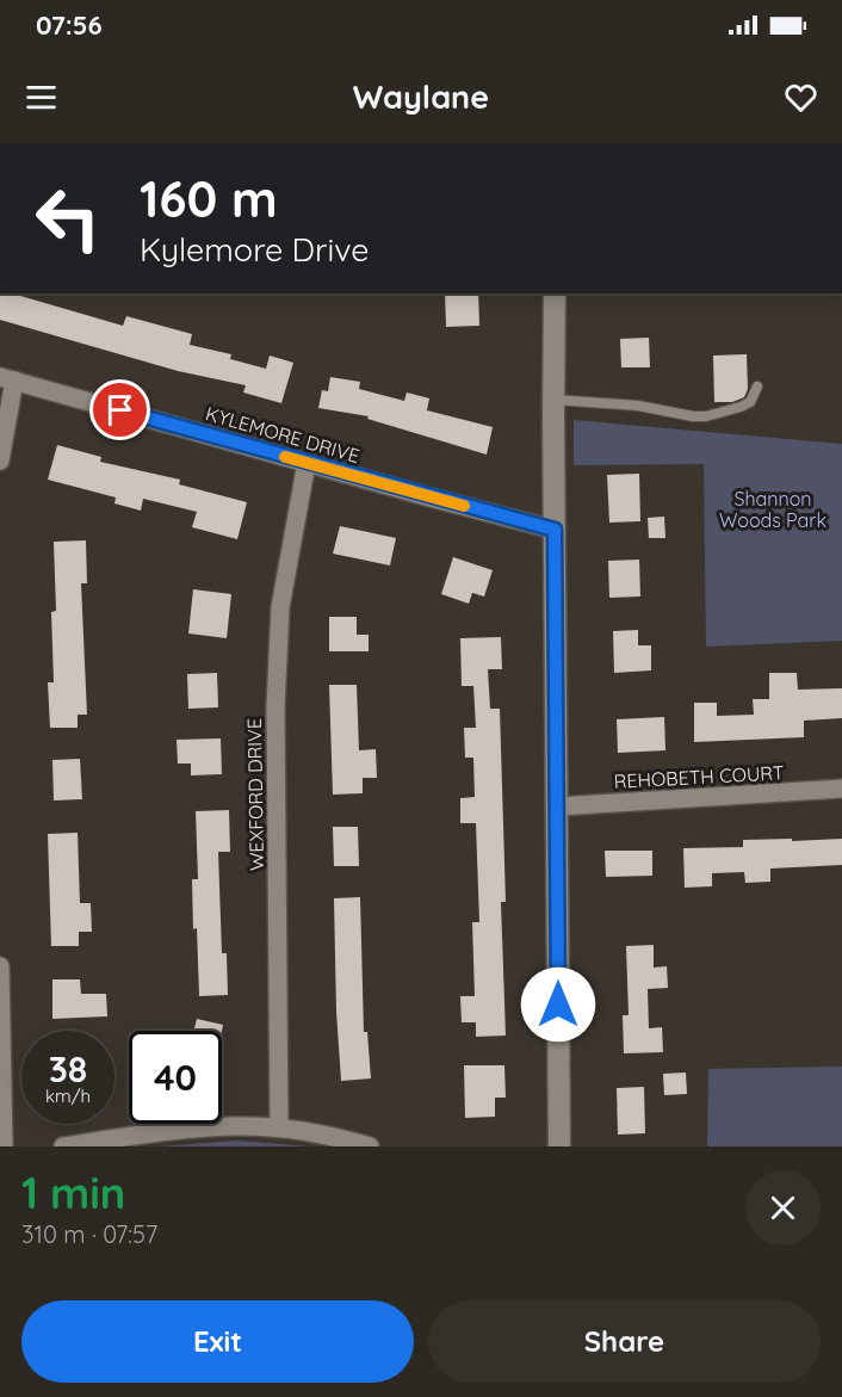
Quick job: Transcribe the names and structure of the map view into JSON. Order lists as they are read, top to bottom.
{
  "streets": {
    "street": ["KYLEMORE DRIVE", "REHOBETH COURT", "WEXFORD DRIVE"]
  },
  "crossings": [
    ["KYLEMORE DRIVE", "WEXFORD DRIVE"]
  ],
  "parks": ["Shannon Woods Park"],
  "page": {
    "status": "07:56",
    "header": "Waylane",
    "turn": ["160 m", "Kylemore Drive"],
    "speed": "38 km/h",
    "limit": "40",
    "heading": ["1 min", "310 m · 07:57"],
    "buttons": ["Exit", "Share"]
  }
}
